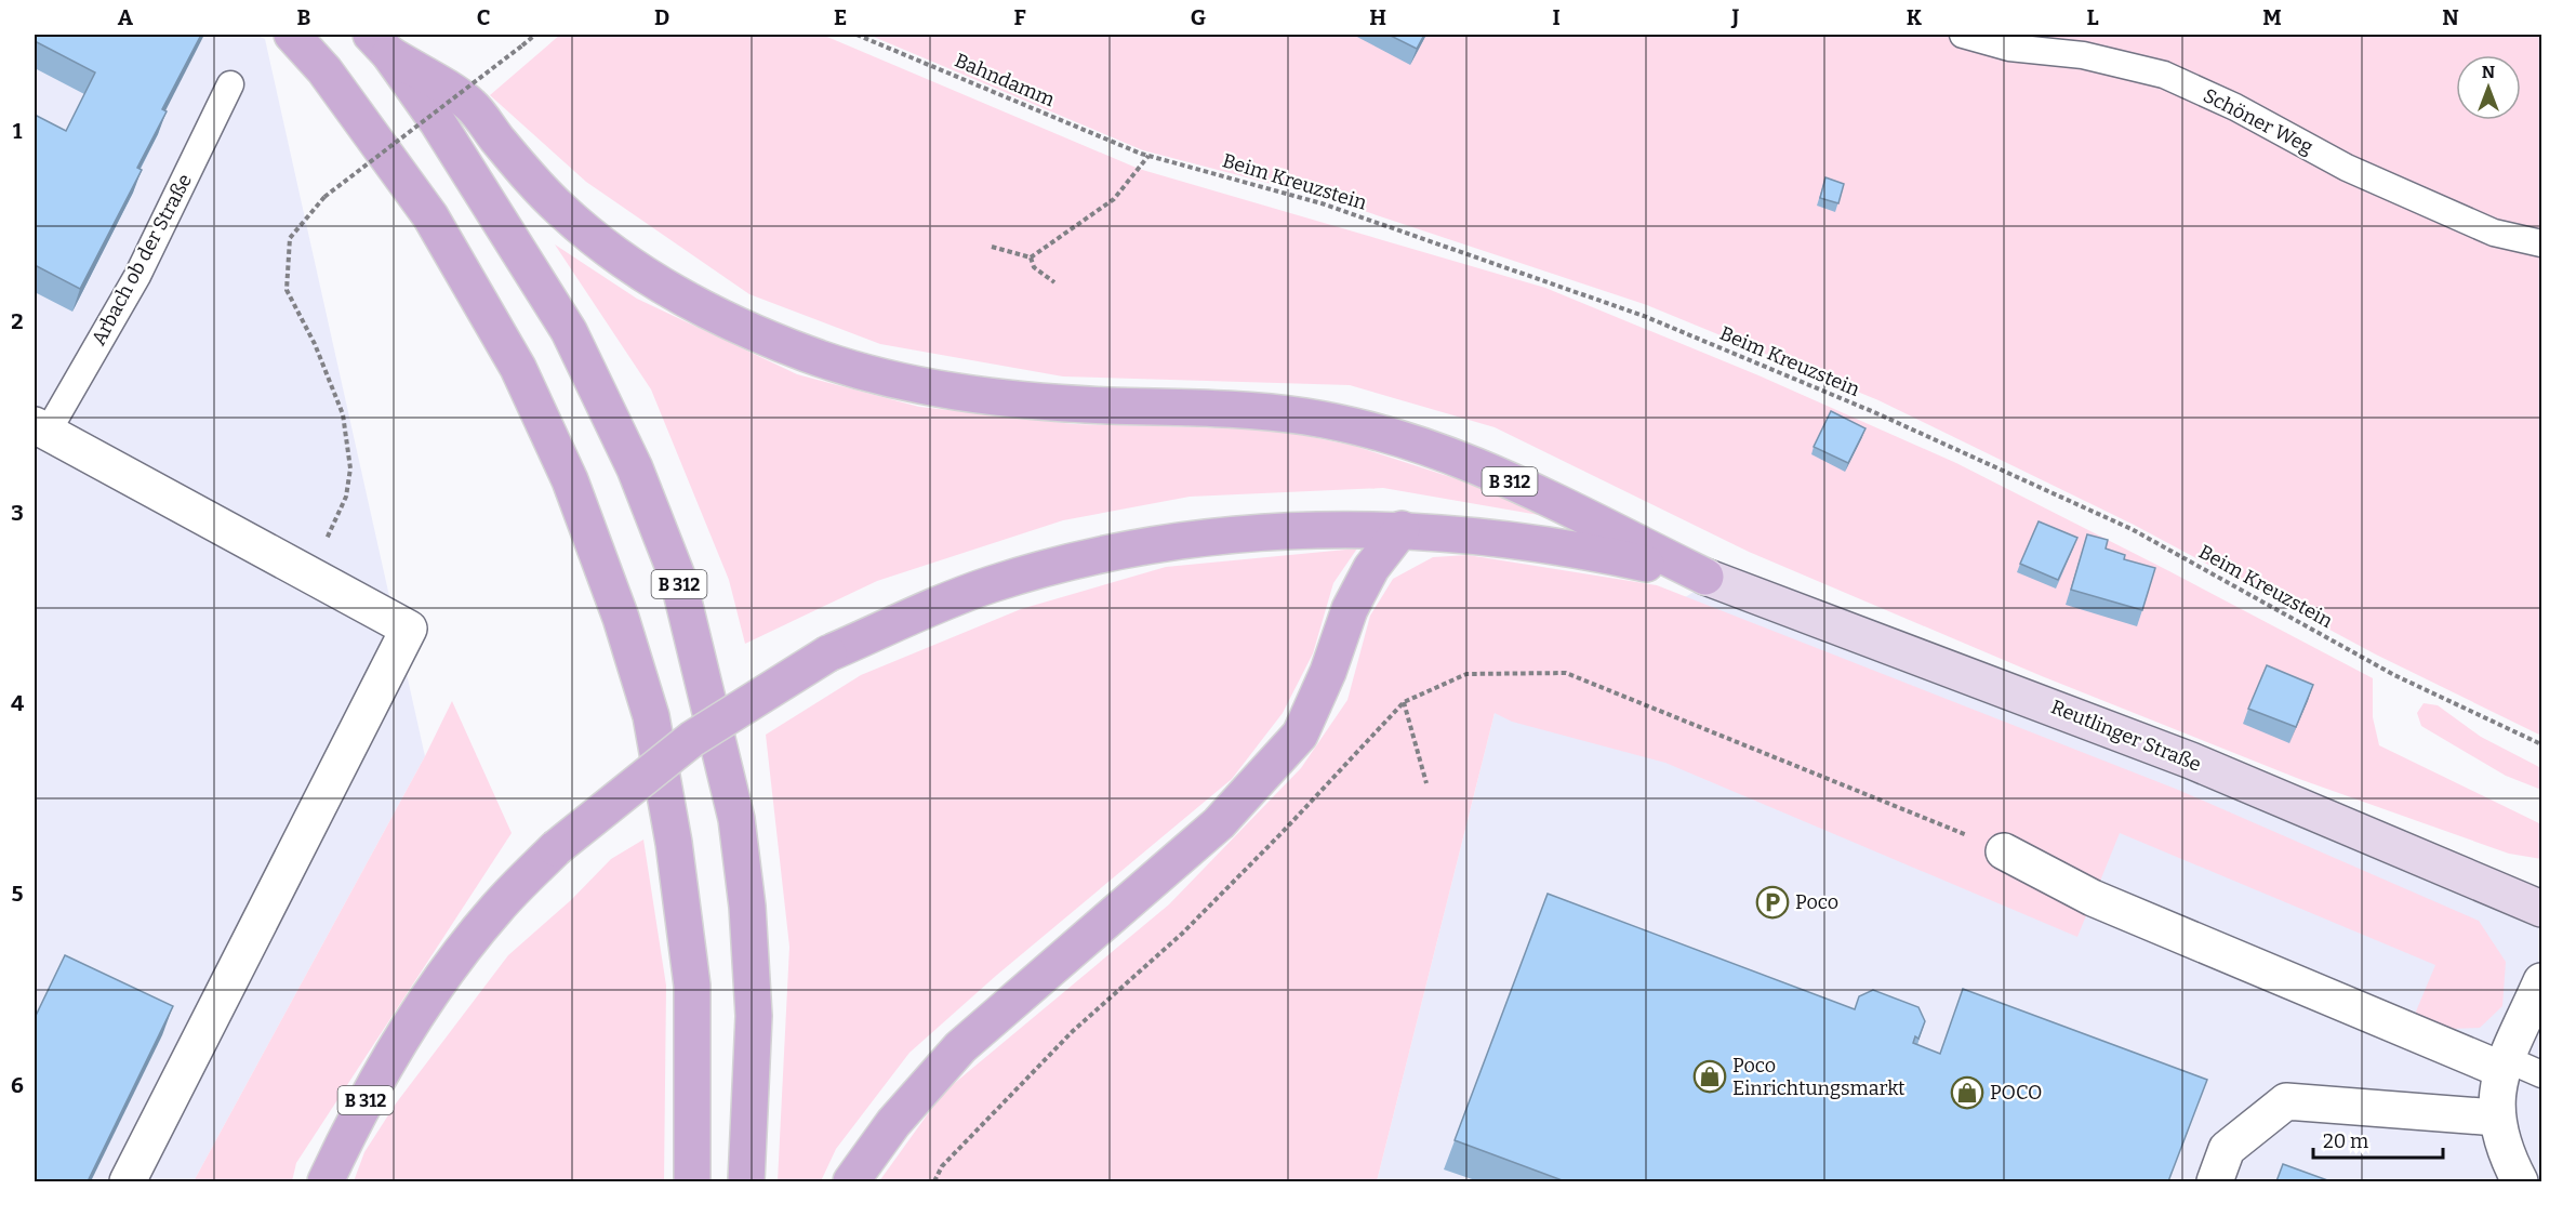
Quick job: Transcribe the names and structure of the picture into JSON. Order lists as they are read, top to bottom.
{
  "streets": {
    "main road": ["B 312", "Reutlinger Straße"],
    "street": ["Arbach ob der Straße"],
    "lane": ["Schöner Weg"],
    "path": ["Bahndamm", "Beim Kreuzstein"]
  },
  "crossings": [
    ["Bahndamm", "Beim Kreuzstein"],
    ["B 312", "Reutlinger Straße"]
  ],
  "places": {
    "parking": ["Poco"],
    "shop": ["Poco Einrichtungsmarkt", "POCO"]
  },
  "scale_bar": "20 m",
  "north": "top",
  "grid": {
    "columns": [
      "A",
      "B",
      "C",
      "D",
      "E",
      "F",
      "G",
      "H",
      "I",
      "J",
      "K",
      "L",
      "M",
      "N"
    ],
    "rows": [
      "1",
      "2",
      "3",
      "4",
      "5",
      "6"
    ]
  }
}
